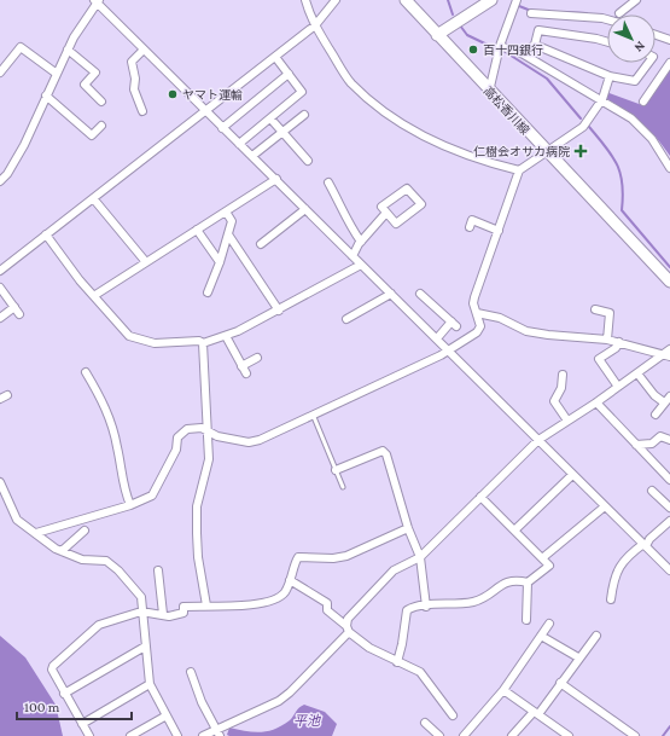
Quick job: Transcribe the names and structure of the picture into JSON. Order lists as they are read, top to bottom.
{
  "streets": {
    "main road": ["高松香川線"]
  },
  "water": ["平池"],
  "places": {
    "other": ["百十四銀行", "ヤマト運輸"],
    "health": ["仁樹会オサカ病院"]
  },
  "scale_bar": "100 m",
  "north": "bottom right"
}
